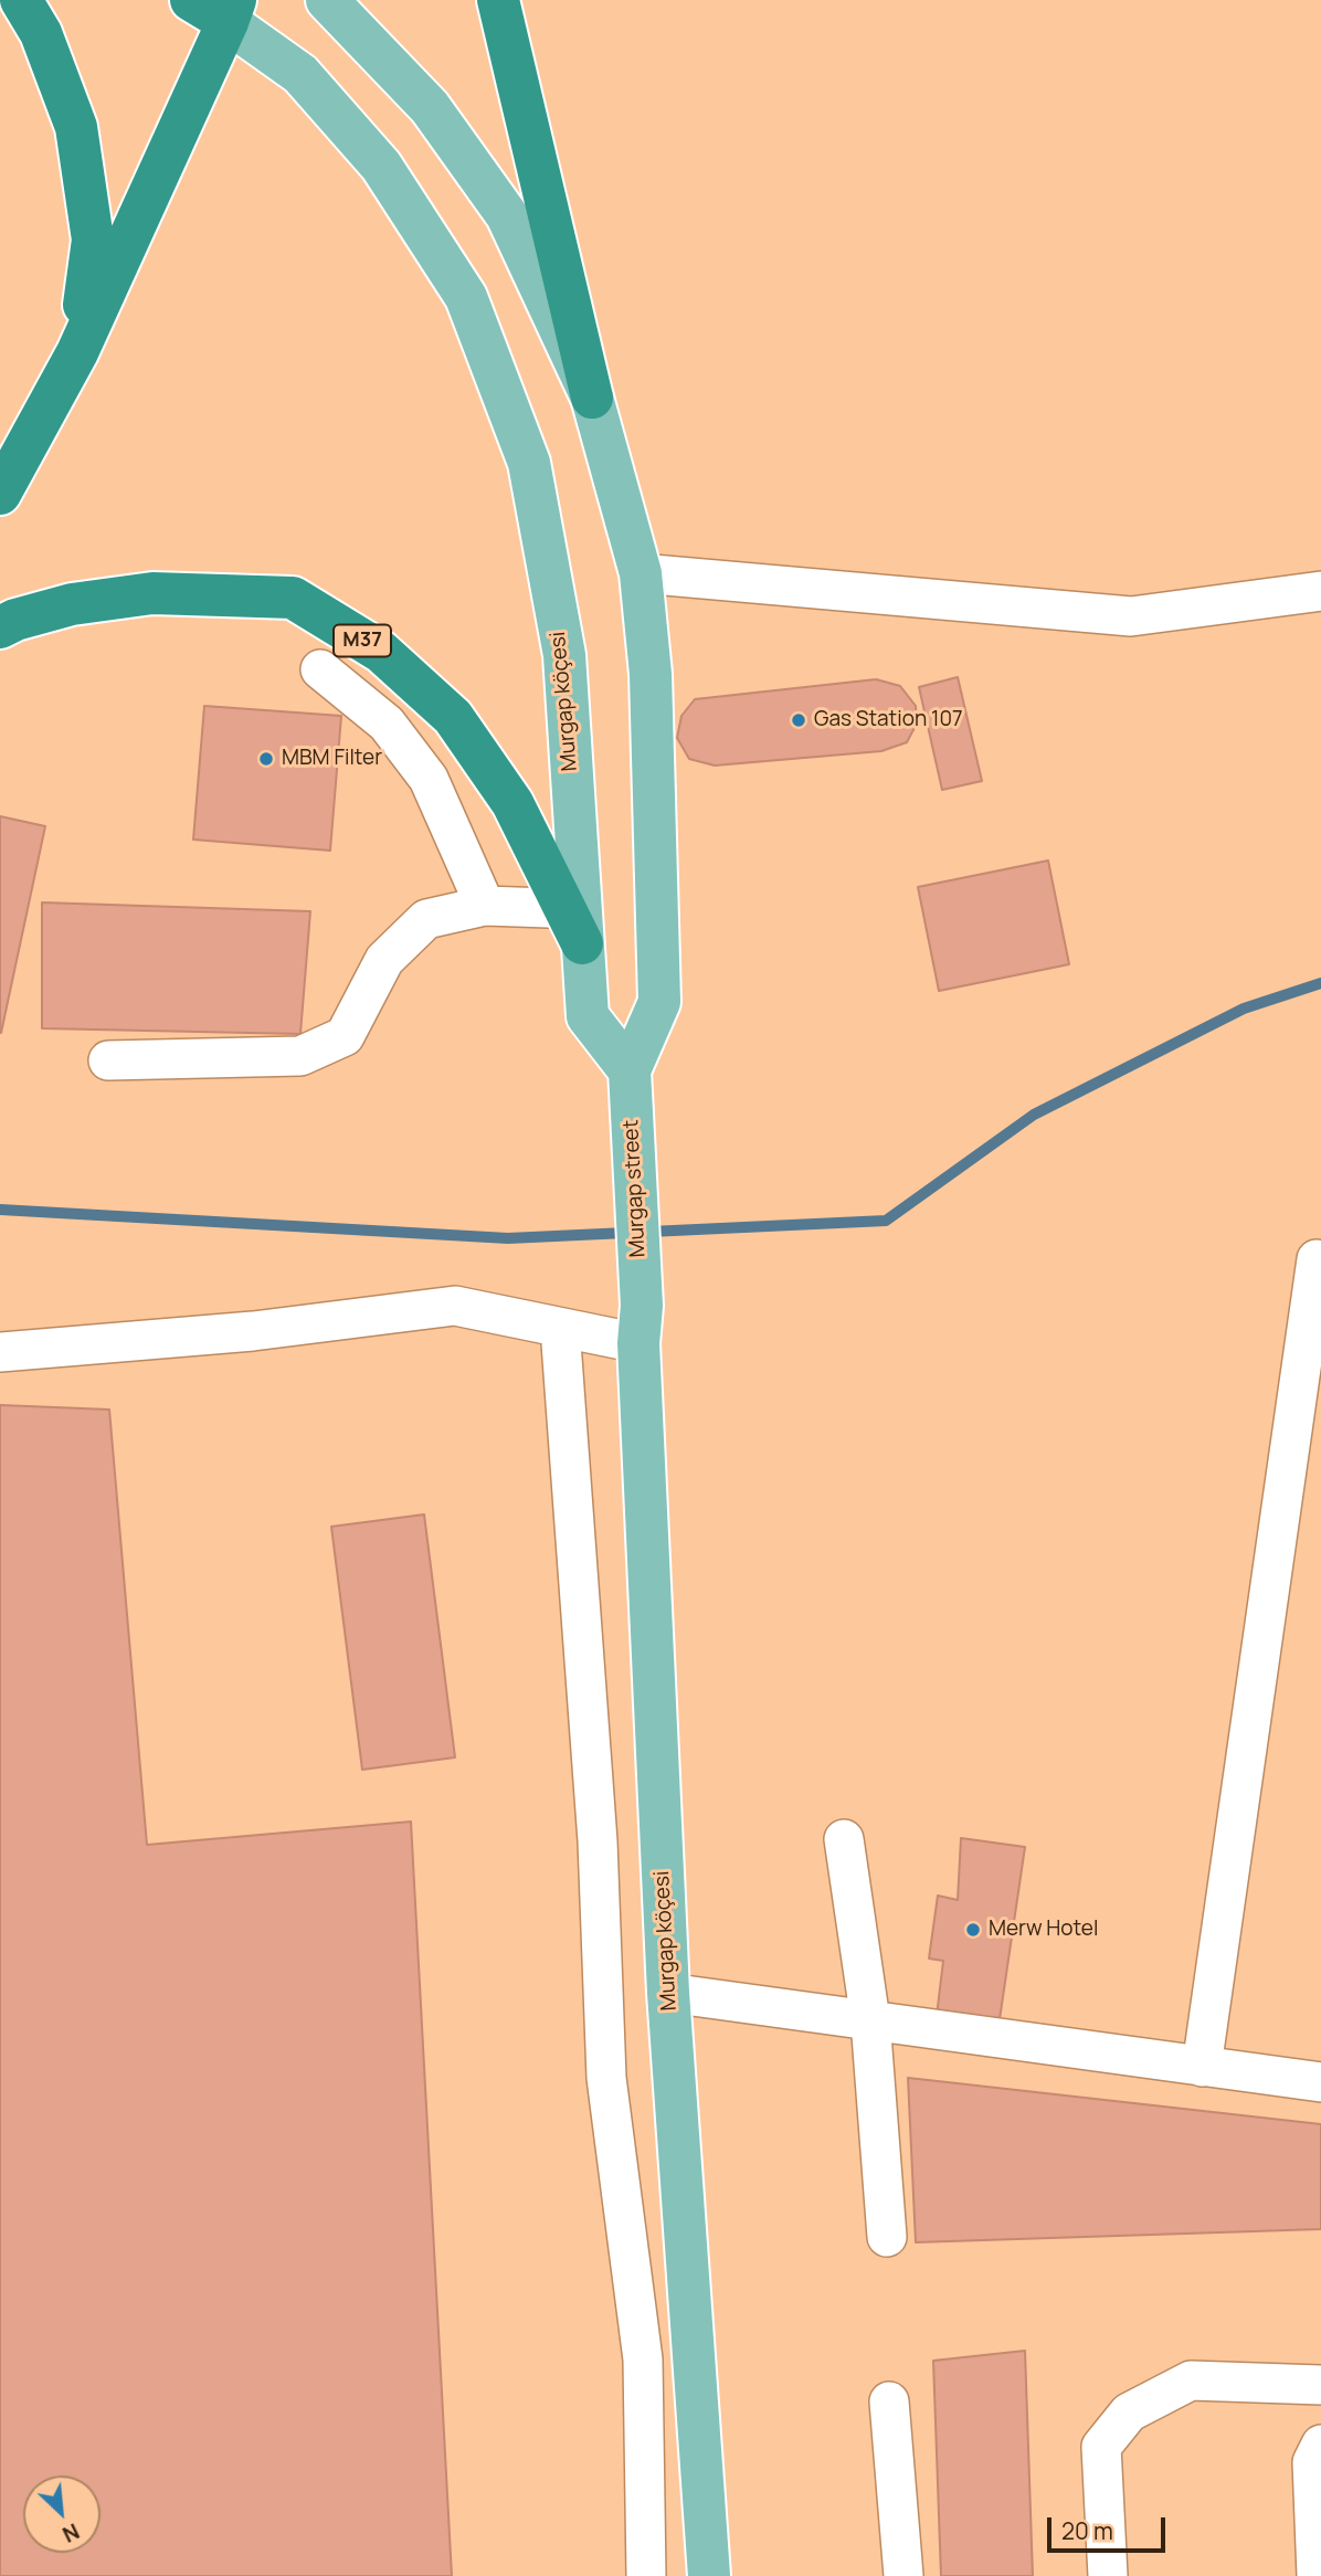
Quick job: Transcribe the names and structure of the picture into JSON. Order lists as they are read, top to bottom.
{
  "streets": {
    "highway": ["M37"],
    "main road": ["Murgap köçesi", "Murgap street"]
  },
  "crossings": [
    ["M37", "Murgap köçesi"],
    ["Murgap köçesi", "Murgap street"]
  ],
  "places": ["Gas Station 107", "MBM Filter", "Merw Hotel"],
  "scale_bar": "20 m",
  "north": "bottom right"
}
